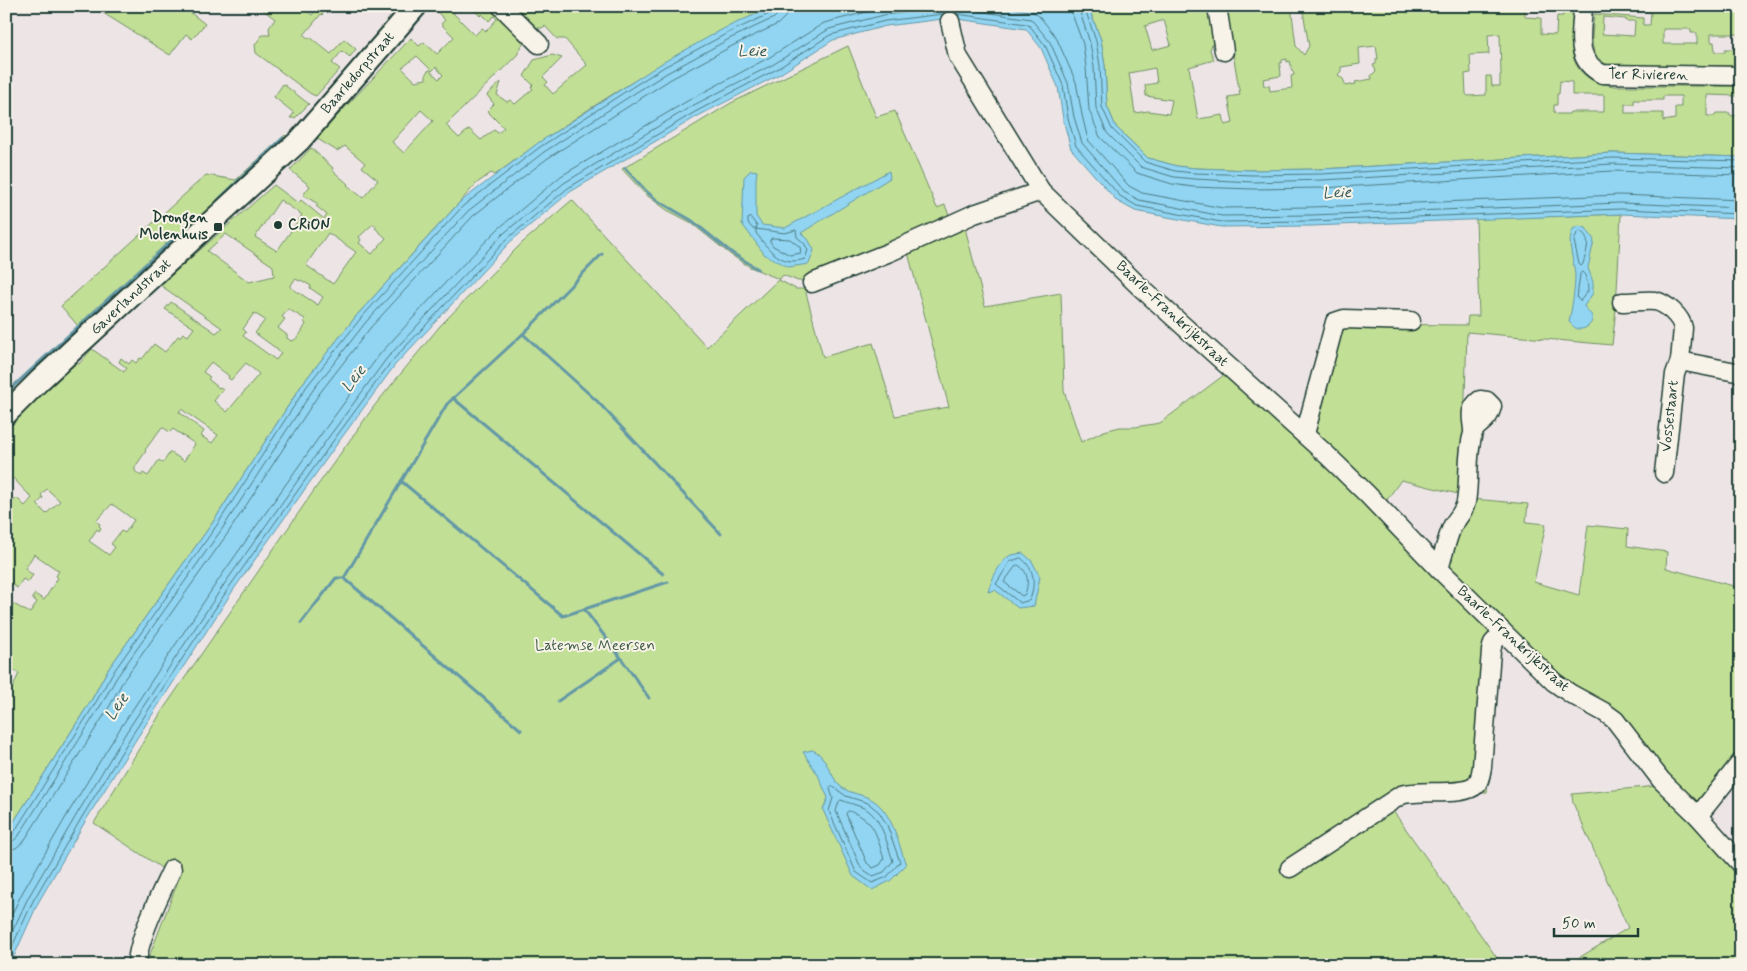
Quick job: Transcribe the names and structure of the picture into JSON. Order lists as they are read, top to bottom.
{
  "streets": {
    "main road": ["Baarledorpstraat", "Gaverlandstraat"],
    "street": ["Ter Rivieren", "Baarle-Frankrijkstraat", "Vossestaart"]
  },
  "crossings": [
    ["Baarledorpstraat", "Gaverlandstraat"]
  ],
  "water": ["Leie"],
  "parks": ["Latemse Meersen"],
  "places": {
    "other": ["CRiON"],
    "transit": ["Drongen Molenhuis"]
  },
  "scale_bar": "50 m"
}
